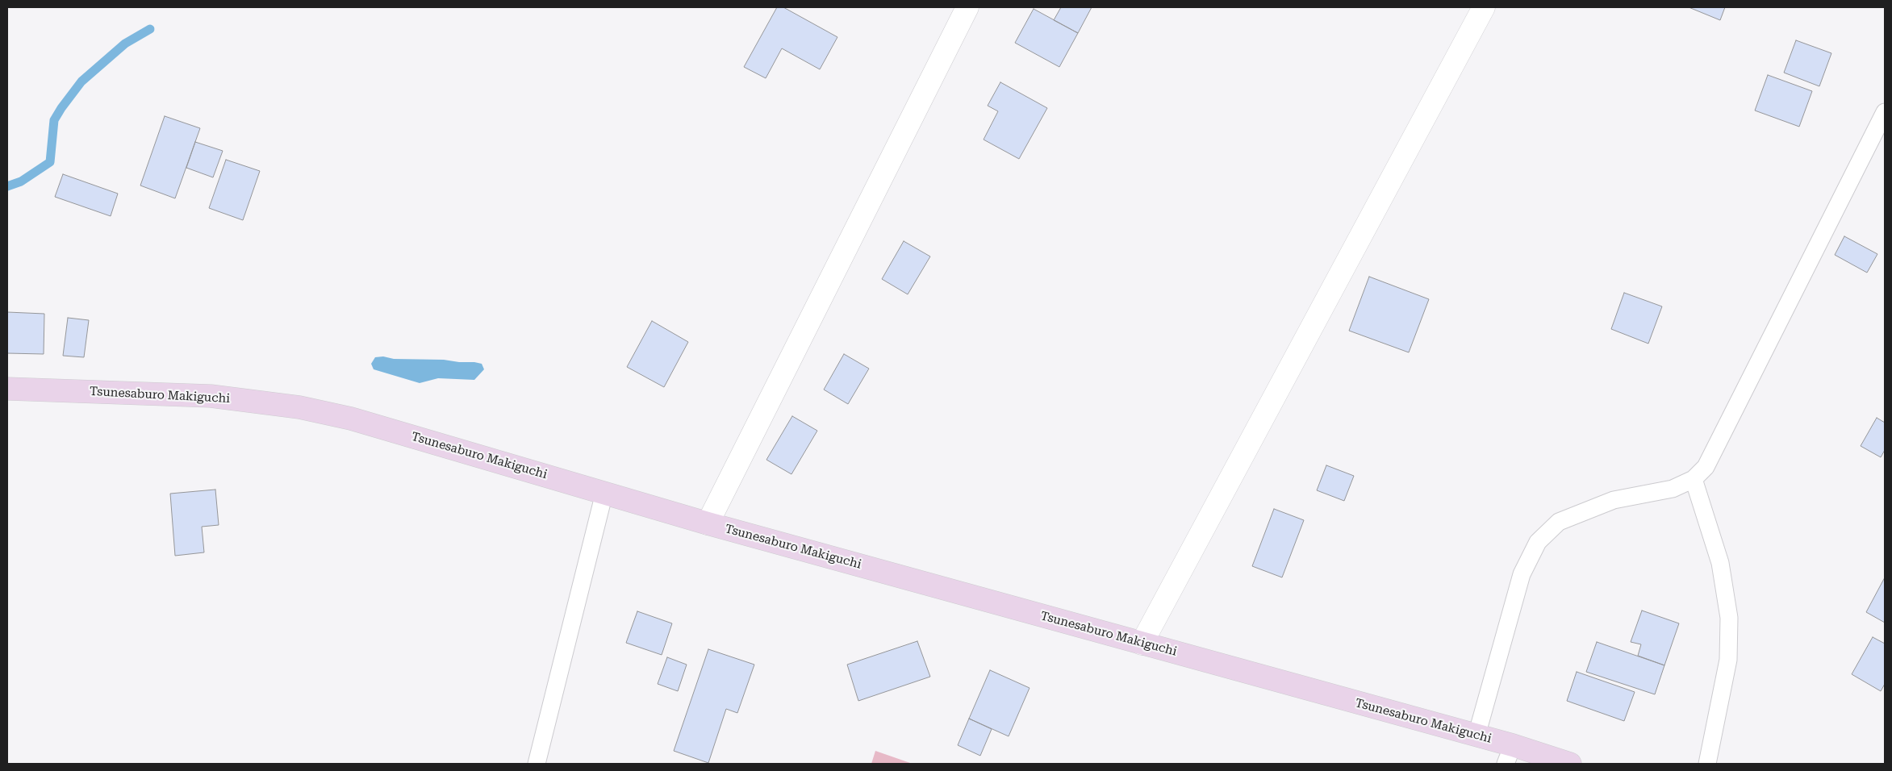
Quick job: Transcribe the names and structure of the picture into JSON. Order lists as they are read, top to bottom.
{
  "streets": {
    "street": ["Tsunesaburo Makiguchi"]
  }
}
